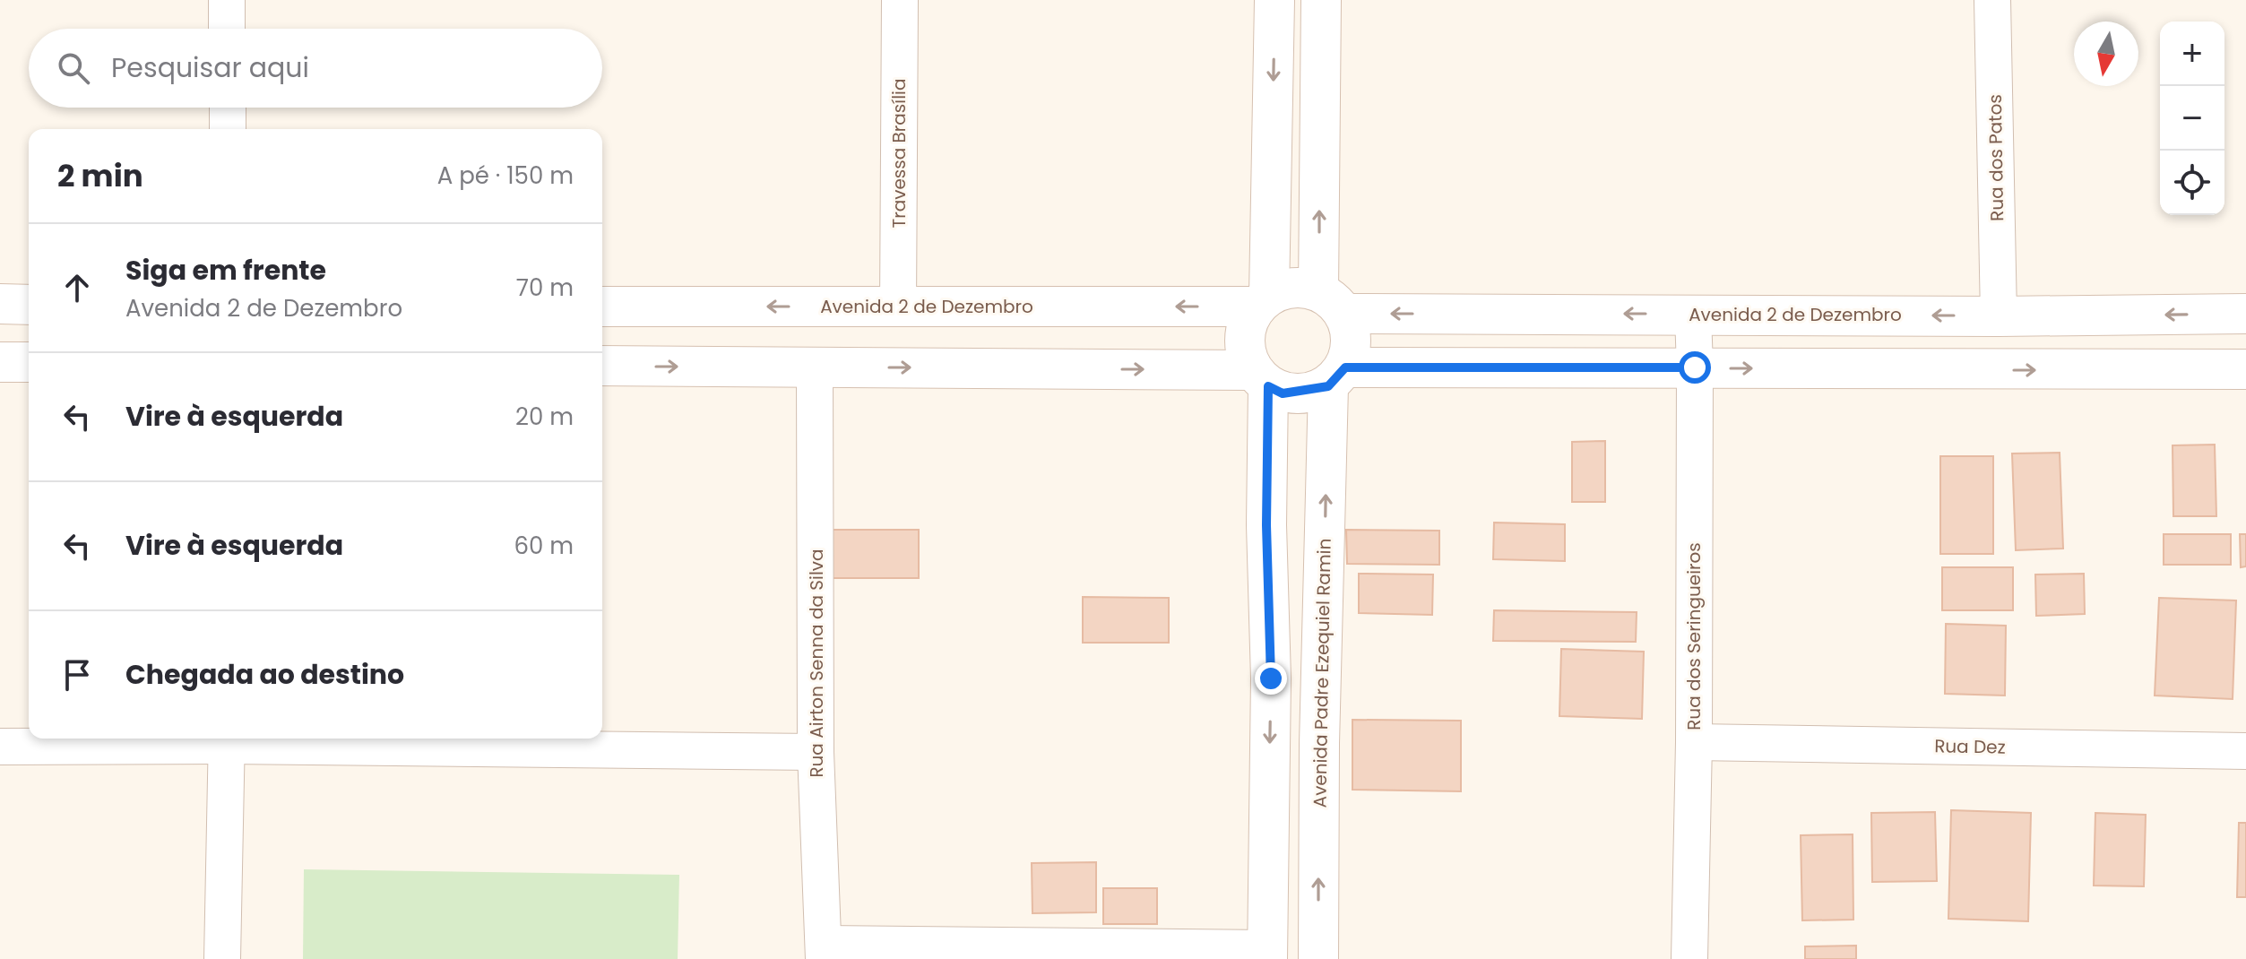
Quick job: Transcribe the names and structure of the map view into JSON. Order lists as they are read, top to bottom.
{
  "streets": {
    "street": [
      "Travessa Brasília",
      "Rua dos Patos",
      "Avenida 2 de Dezembro",
      "Rua dos Seringueiros",
      "Rua Airton Senna da Silva",
      "Avenida Padre Ezequiel Ramin",
      "Rua Dez"
    ]
  },
  "crossings": [
    ["Travessa Brasília", "Avenida 2 de Dezembro"],
    ["Rua dos Patos", "Avenida 2 de Dezembro"],
    ["Avenida 2 de Dezembro", "Rua dos Seringueiros"],
    ["Avenida 2 de Dezembro", "Avenida Padre Ezequiel Ramin"],
    ["Rua dos Seringueiros", "Rua Dez"]
  ],
  "north": "bottom",
  "page": {
    "map_buttons": ["+", "−"],
    "search": "Pesquisar aqui",
    "heading": ["2 min", "A pé · 150 m"],
    "list": [
      ["Siga em frente", "Avenida 2 de Dezembro", "70 m"],
      ["Vire à esquerda", "20 m"],
      ["Vire à esquerda", "60 m"],
      "Chegada ao destino"
    ]
  }
}
